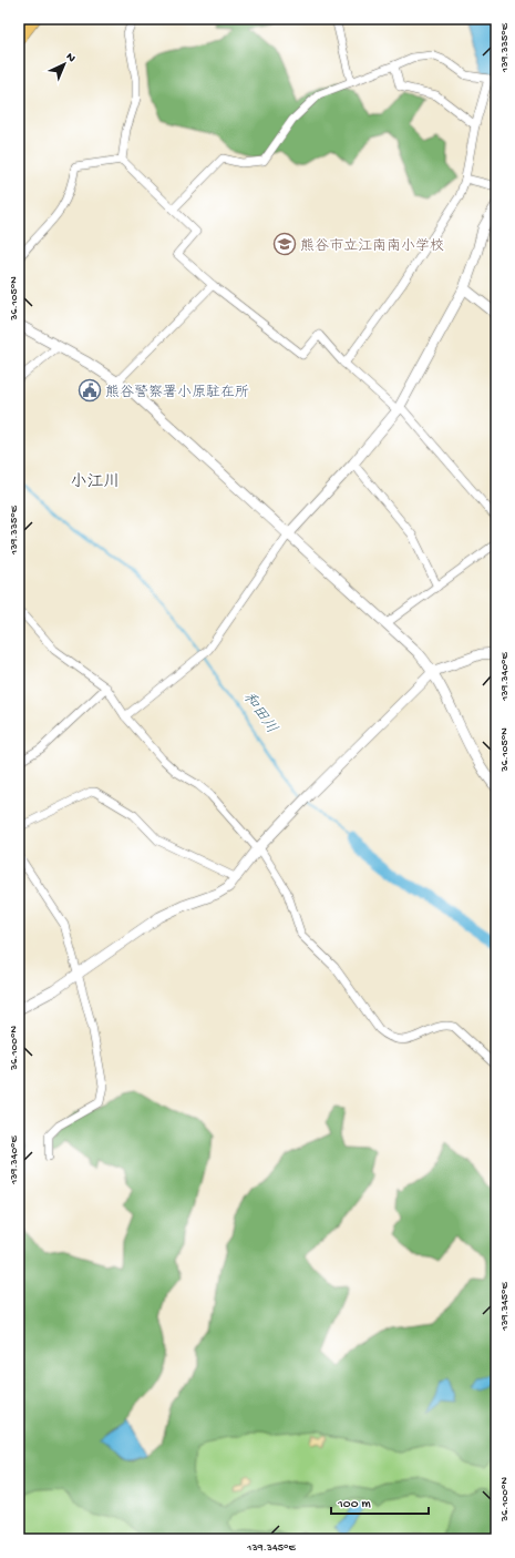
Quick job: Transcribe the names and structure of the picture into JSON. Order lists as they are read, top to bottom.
{
  "districts": ["小江川"],
  "water": ["和田川"],
  "places": {
    "school or university": ["熊谷市立江南南小学校"],
    "public building": ["熊谷警察署小原駐在所"]
  },
  "scale_bar": "100 m",
  "north": "top right",
  "coordinates": [
    "139.335°E",
    "36.105°N",
    "139.340°E",
    "36.100°N",
    "139.345°E"
  ]
}
